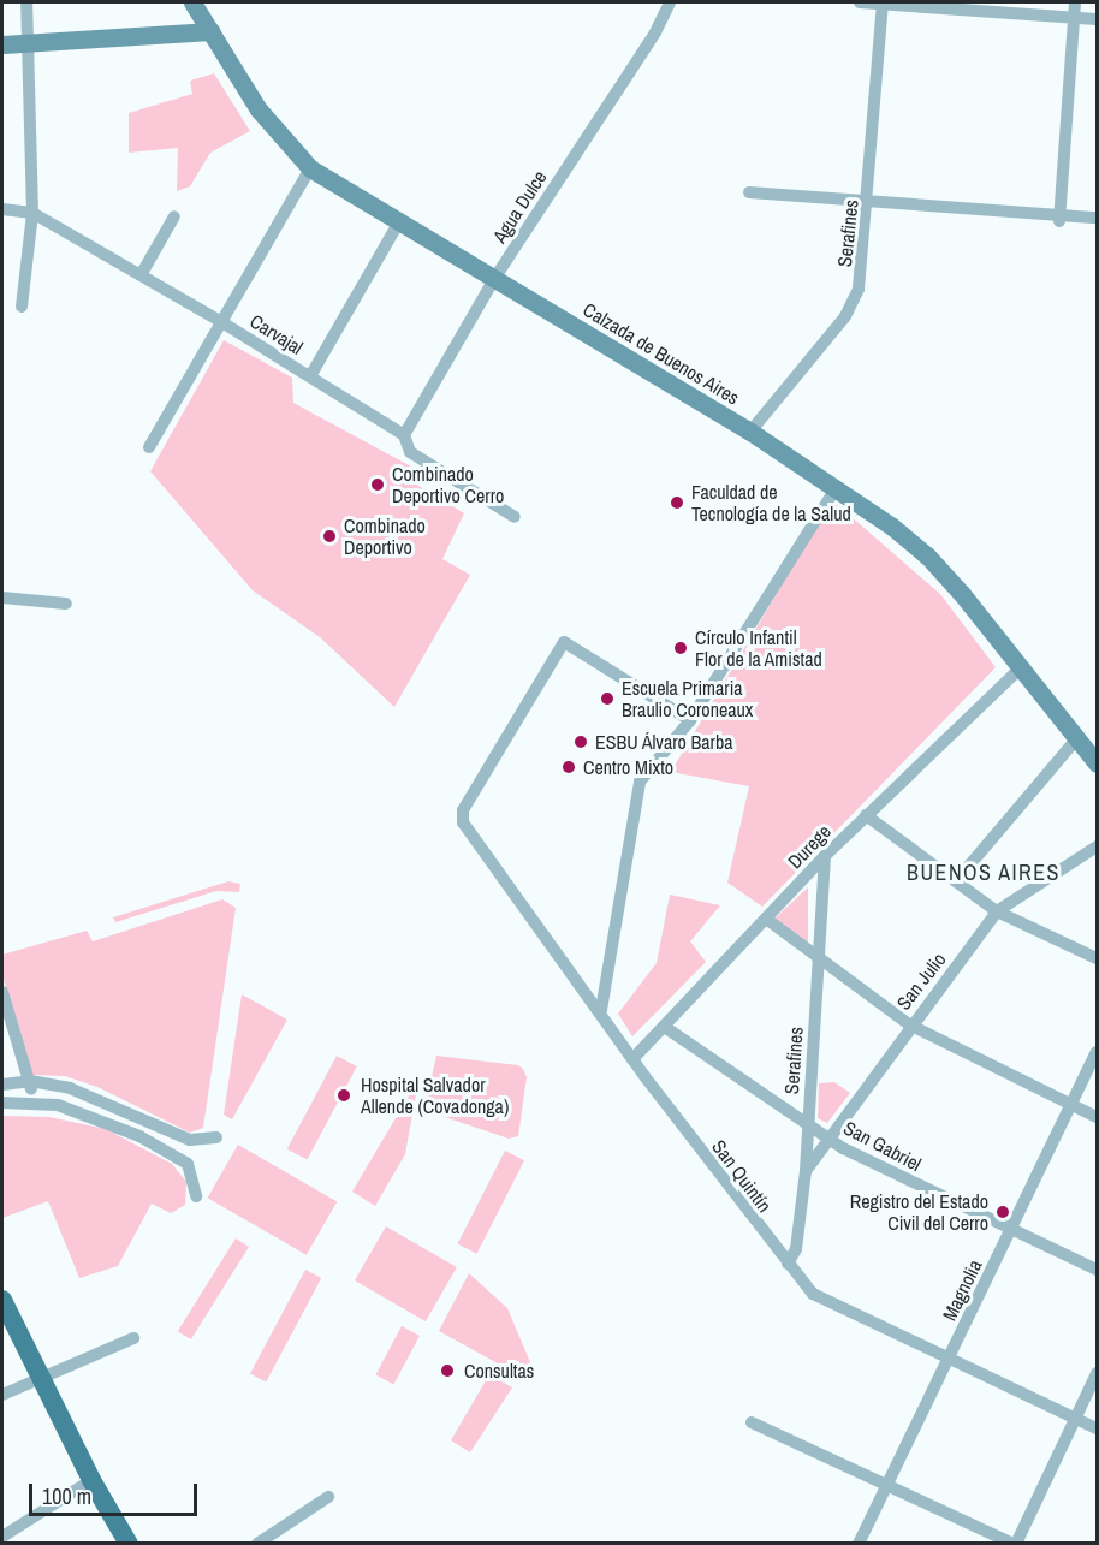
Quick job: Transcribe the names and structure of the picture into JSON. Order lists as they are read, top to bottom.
{
  "streets": {
    "street": [
      "Agua Dulce",
      "Serafines",
      "Carvajal",
      "Calzada de Buenos Aires",
      "Durege",
      "San Julio",
      "San Gabriel",
      "San Quintín",
      "Magnolia"
    ]
  },
  "crossings": [
    ["Agua Dulce", "Carvajal"],
    ["Agua Dulce", "Calzada de Buenos Aires"],
    ["Serafines", "Calzada de Buenos Aires"],
    ["Serafines", "Durege"],
    ["Serafines", "San Julio"],
    ["Serafines", "San Gabriel"],
    ["Serafines", "San Quintín"],
    ["Calzada de Buenos Aires", "Durege"],
    ["Durege", "San Gabriel"],
    ["Durege", "San Quintín"],
    ["San Julio", "San Gabriel"],
    ["San Gabriel", "Magnolia"],
    ["San Quintín", "Magnolia"]
  ],
  "districts": ["BUENOS AIRES"],
  "places": [
    "Combinado Deportivo Cerro",
    "Faculdad de Tecnología de la Salud",
    "Combinado Deportivo",
    "Círculo Infantil Flor de la Amistad",
    "Escuela Primaria Braulio Coroneaux",
    "ESBU Álvaro Barba",
    "Centro Mixto",
    "Hospital Salvador Allende (Covadonga)",
    "Registro del Estado Civil del Cerro",
    "Consultas"
  ],
  "scale_bar": "100 m"
}
